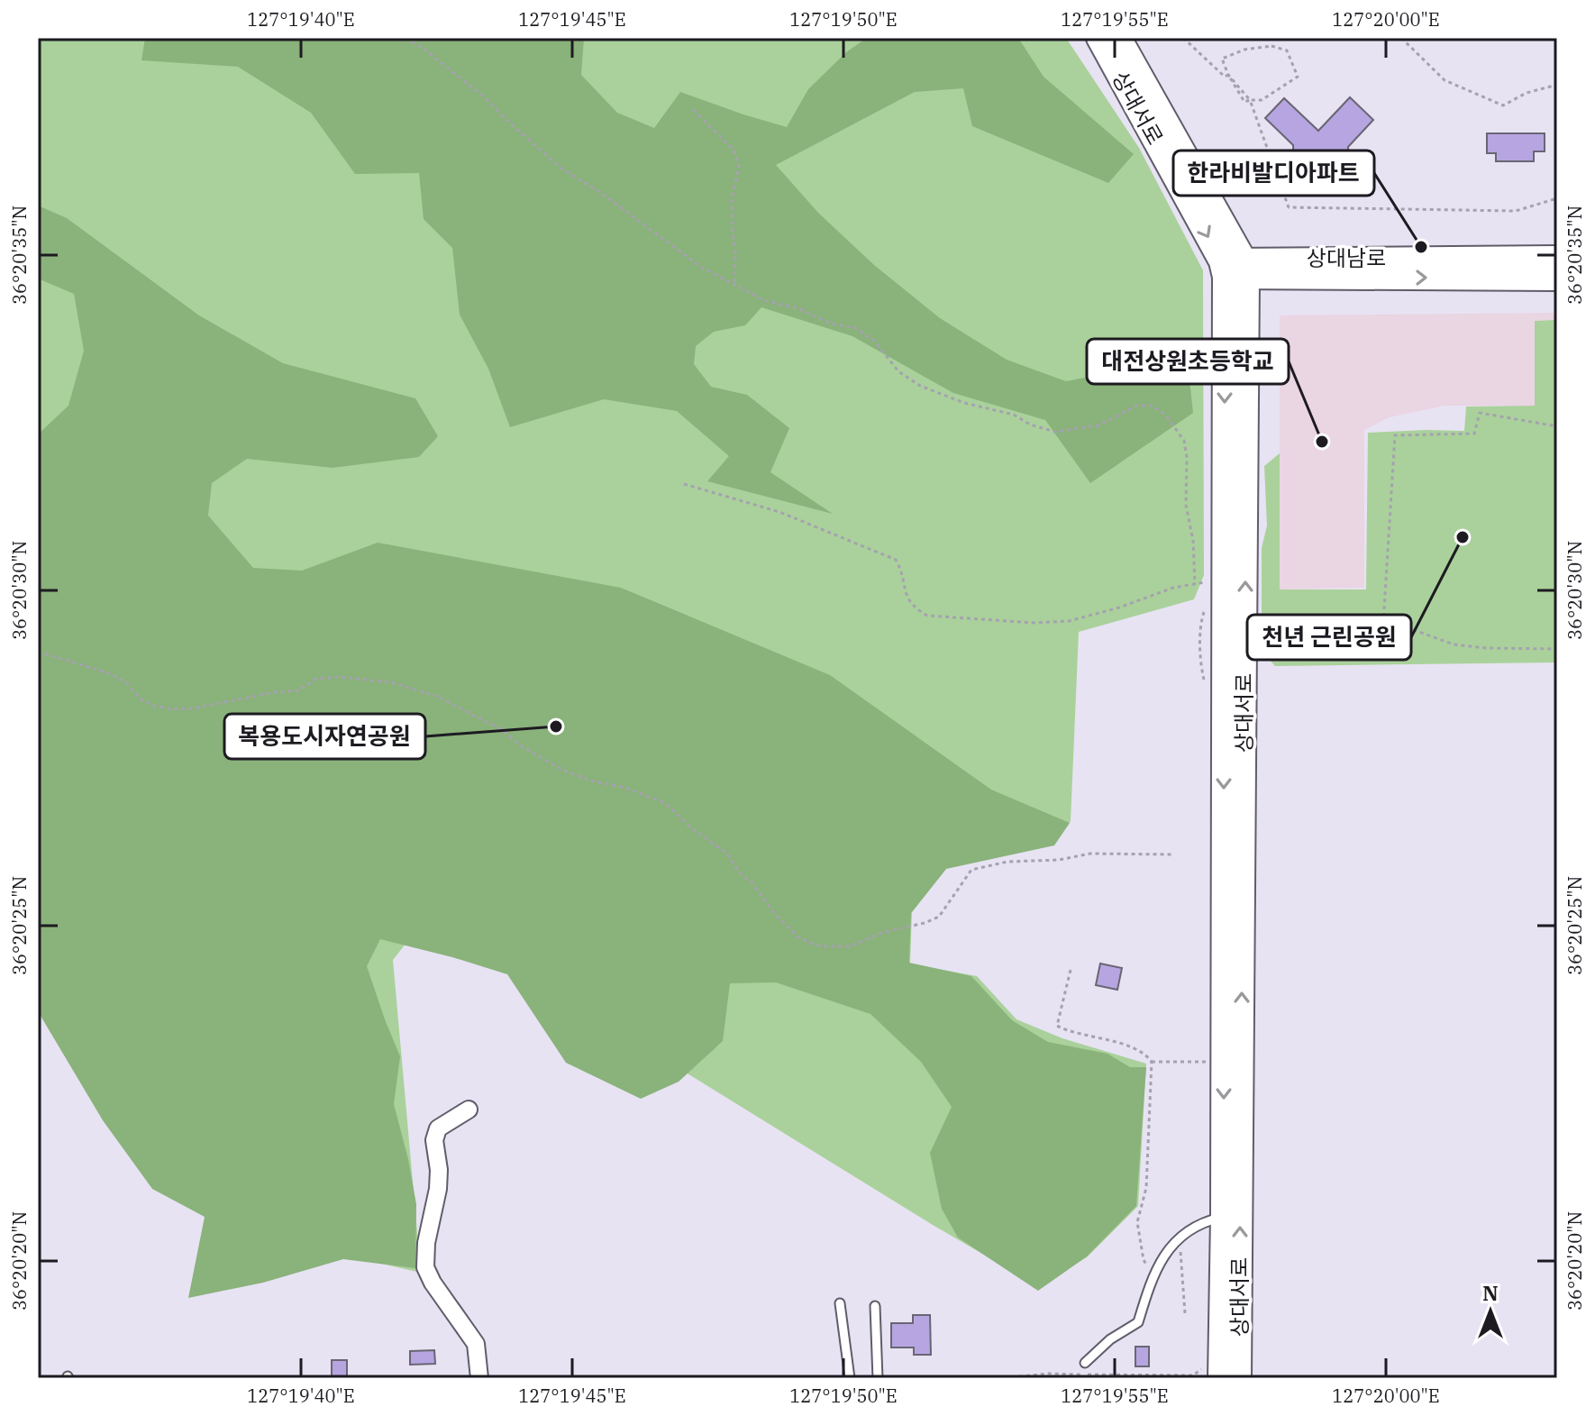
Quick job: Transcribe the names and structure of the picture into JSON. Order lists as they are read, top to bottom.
{
  "streets": {
    "street": ["상대서로", "상대남로"]
  },
  "crossings": [
    ["상대서로", "상대남로"]
  ],
  "places": [
    "한라비발디아파트",
    "대전상원초등학교",
    "천년 근린공원",
    "복용도시자연공원"
  ],
  "north": "top",
  "coordinates": [
    "127°19'40\"E",
    "127°19'45\"E",
    "127°19'50\"E",
    "127°19'55\"E",
    "127°20'00\"E",
    "36°20'35\"N",
    "36°20'30\"N",
    "36°20'25\"N",
    "36°20'20\"N"
  ]
}
